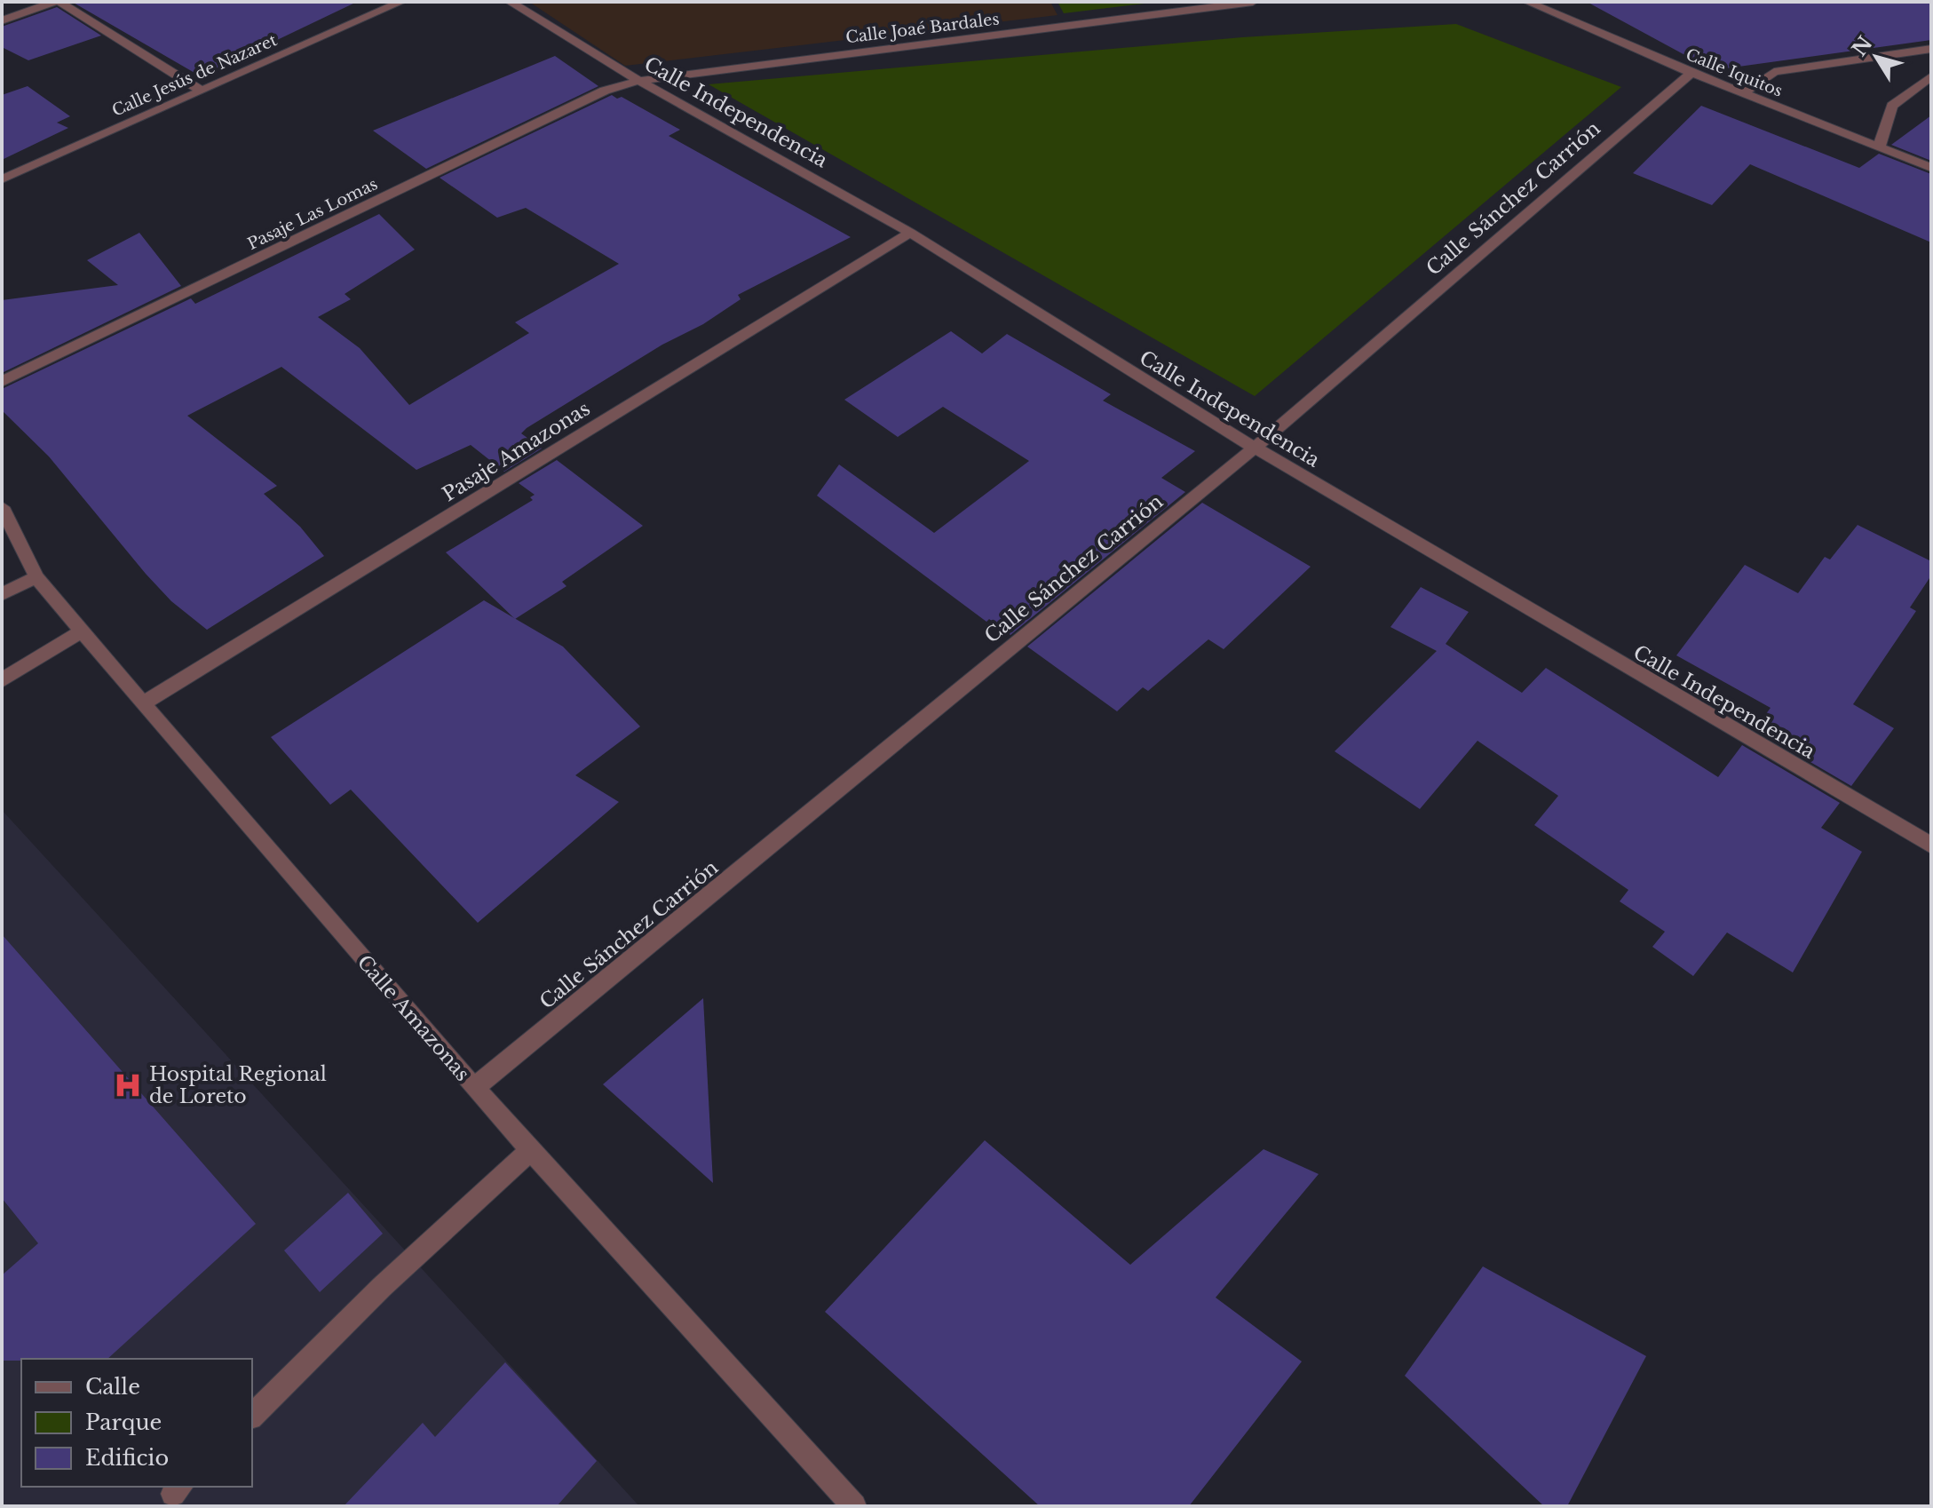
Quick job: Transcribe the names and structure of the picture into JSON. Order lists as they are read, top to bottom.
{
  "streets": {
    "street": [
      "Calle Joaé Bardales",
      "Calle Iquitos",
      "Calle Jesús de Nazaret",
      "Calle Independencia",
      "Calle Sánchez Carrión",
      "Pasaje Las Lomas",
      "Pasaje Amazonas",
      "Calle Amazonas"
    ]
  },
  "crossings": [
    ["Calle Joaé Bardales", "Calle Independencia"],
    ["Calle Joaé Bardales", "Pasaje Las Lomas"],
    ["Calle Iquitos", "Calle Sánchez Carrión"],
    ["Calle Independencia", "Calle Sánchez Carrión"],
    ["Calle Independencia", "Pasaje Las Lomas"],
    ["Calle Independencia", "Pasaje Amazonas"],
    ["Calle Sánchez Carrión", "Calle Amazonas"],
    ["Pasaje Amazonas", "Calle Amazonas"]
  ],
  "places": {
    "hospital": ["Hospital Regional de Loreto"]
  },
  "legend": ["Calle", "Parque", "Edificio"],
  "north": "top left"
}
